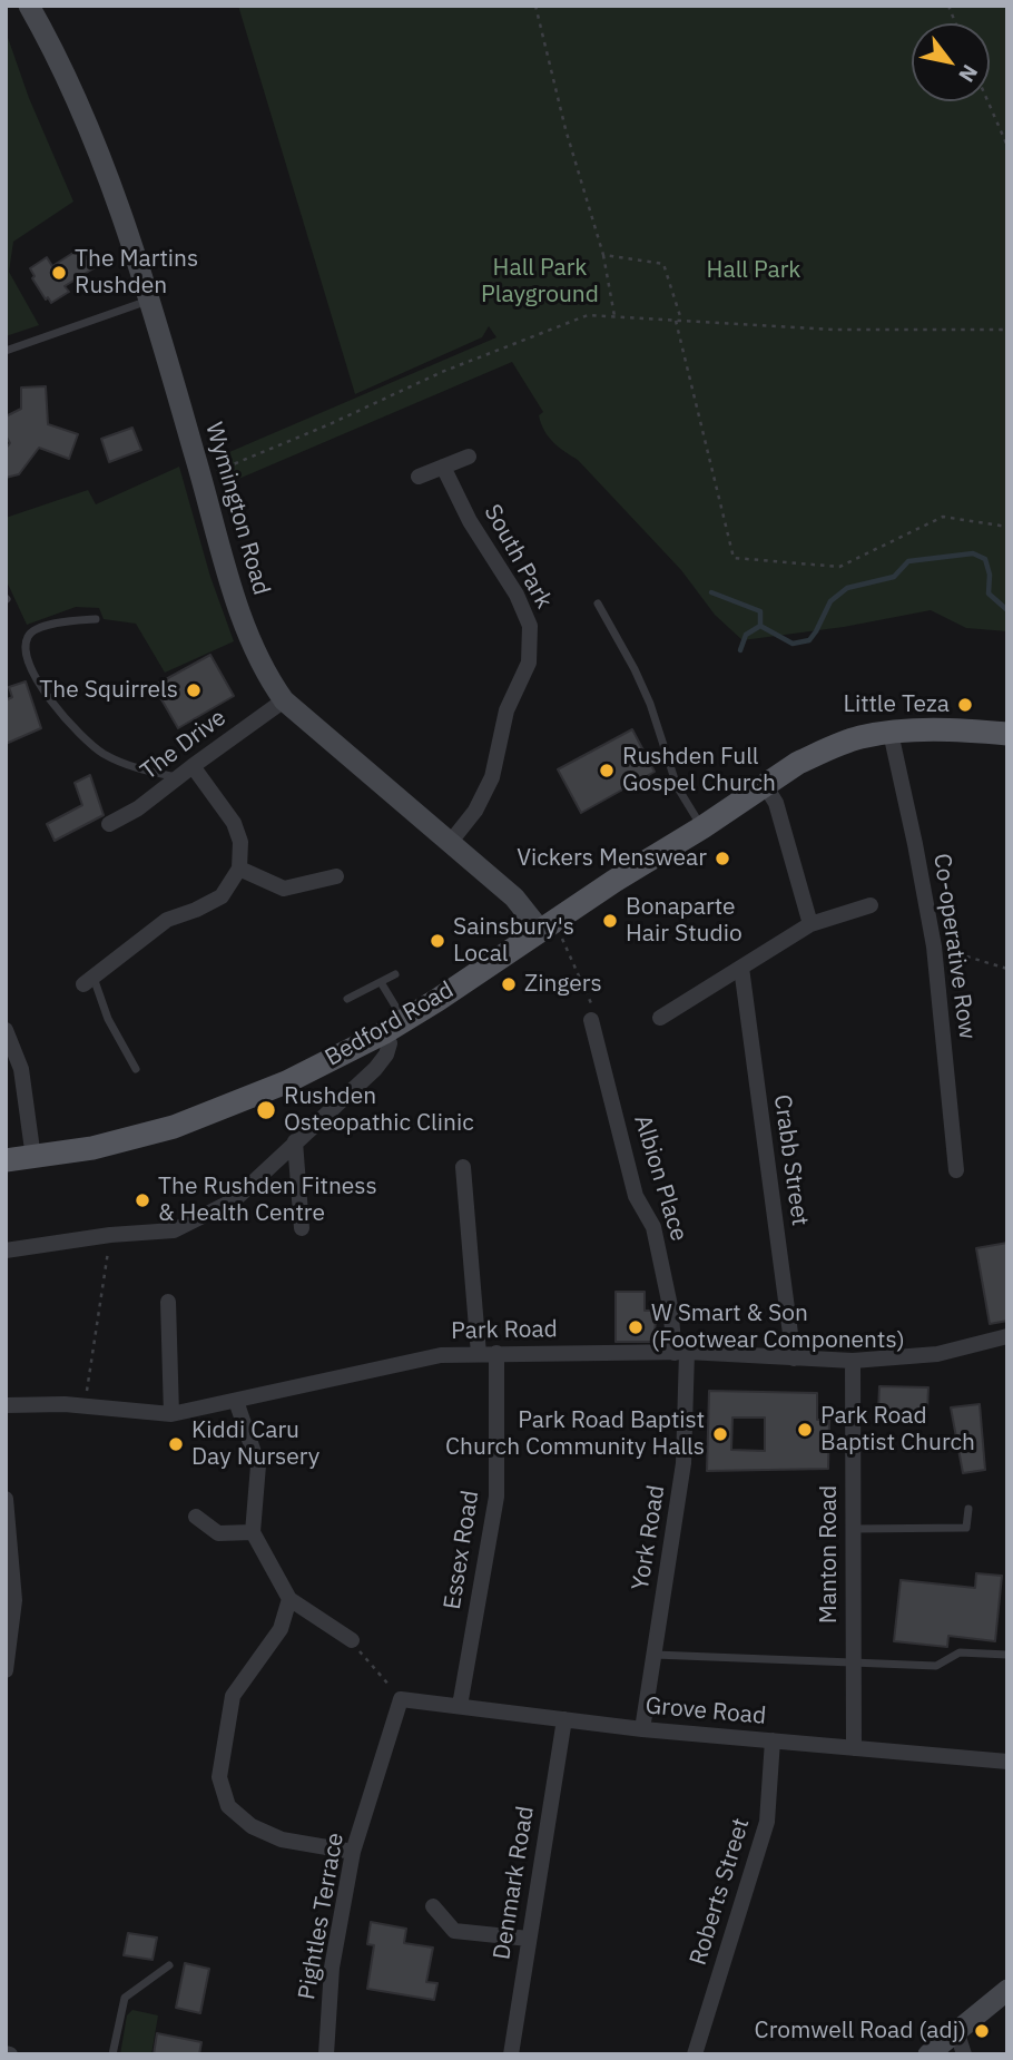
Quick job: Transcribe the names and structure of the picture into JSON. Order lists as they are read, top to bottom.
{
  "streets": {
    "main road": ["Bedford Road"],
    "street": [
      "Wymington Road",
      "South Park",
      "The Drive",
      "Co-operative Row",
      "Crabb Street",
      "Albion Place",
      "Park Road",
      "York Road",
      "Essex Road",
      "Manton Road",
      "Grove Road",
      "Denmark Road",
      "Roberts Street",
      "Pightles Terrace"
    ]
  },
  "crossings": [
    ["Wymington Road", "South Park"],
    ["Wymington Road", "The Drive"],
    ["Wymington Road", "Bedford Road"],
    ["Co-operative Row", "Bedford Road"],
    ["Crabb Street", "Park Road"],
    ["Albion Place", "Park Road"],
    ["Albion Place", "York Road"],
    ["Park Road", "York Road"],
    ["Park Road", "Essex Road"],
    ["Park Road", "Manton Road"],
    ["York Road", "Grove Road"],
    ["Essex Road", "Grove Road"],
    ["Manton Road", "Grove Road"],
    ["Grove Road", "Denmark Road"],
    ["Grove Road", "Roberts Street"],
    ["Grove Road", "Pightles Terrace"]
  ],
  "parks": ["Hall Park Playground", "Hall Park"],
  "places": [
    "The Martins Rushden",
    "The Squirrels",
    "Little Teza",
    "Rushden Full Gospel Church",
    "Vickers Menswear",
    "Bonaparte Hair Studio",
    "Sainsbury's Local",
    "Zingers",
    "Rushden Osteopathic Clinic",
    "The Rushden Fitness & Health Centre",
    "W Smart & Son (Footwear Components)",
    "Park Road Baptist Church",
    "Park Road Baptist Church Community Halls",
    "Kiddi Caru Day Nursery",
    "Cromwell Road (adj)"
  ],
  "north": "bottom right"
}
